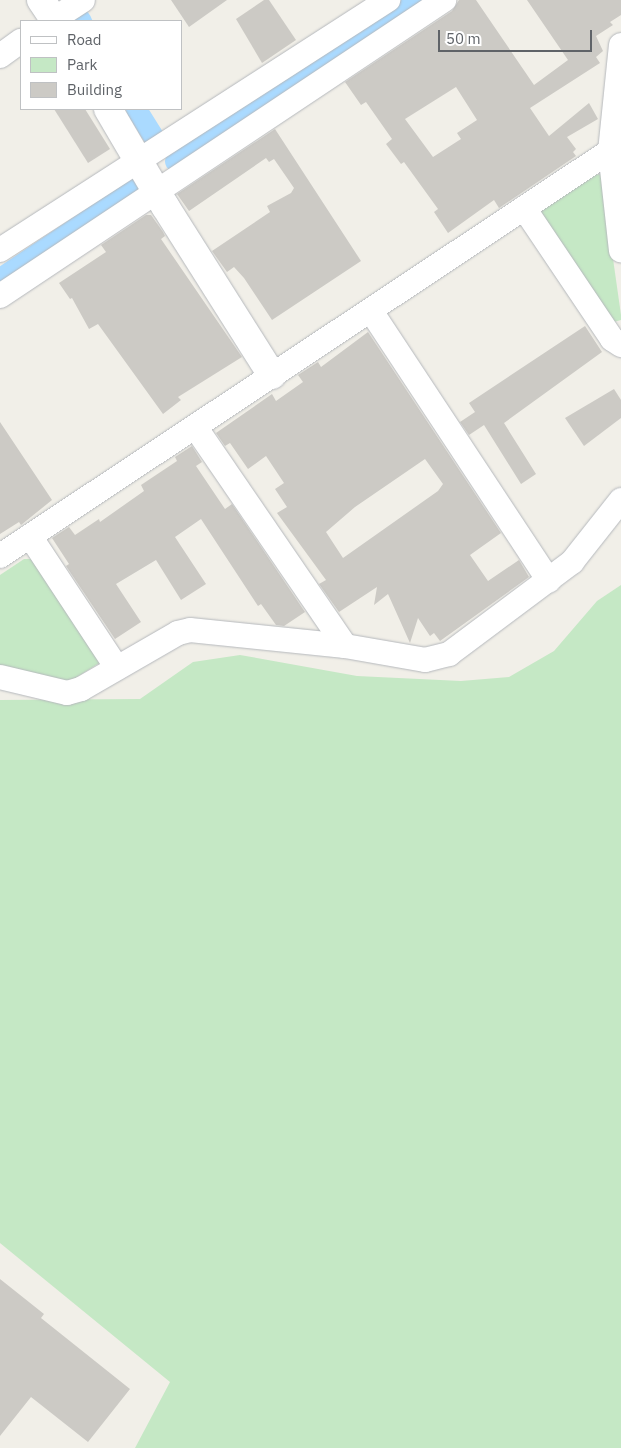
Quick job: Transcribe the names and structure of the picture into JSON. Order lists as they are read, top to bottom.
{
  "legend": ["Road", "Park", "Building"],
  "scale_bar": "50 m"
}
